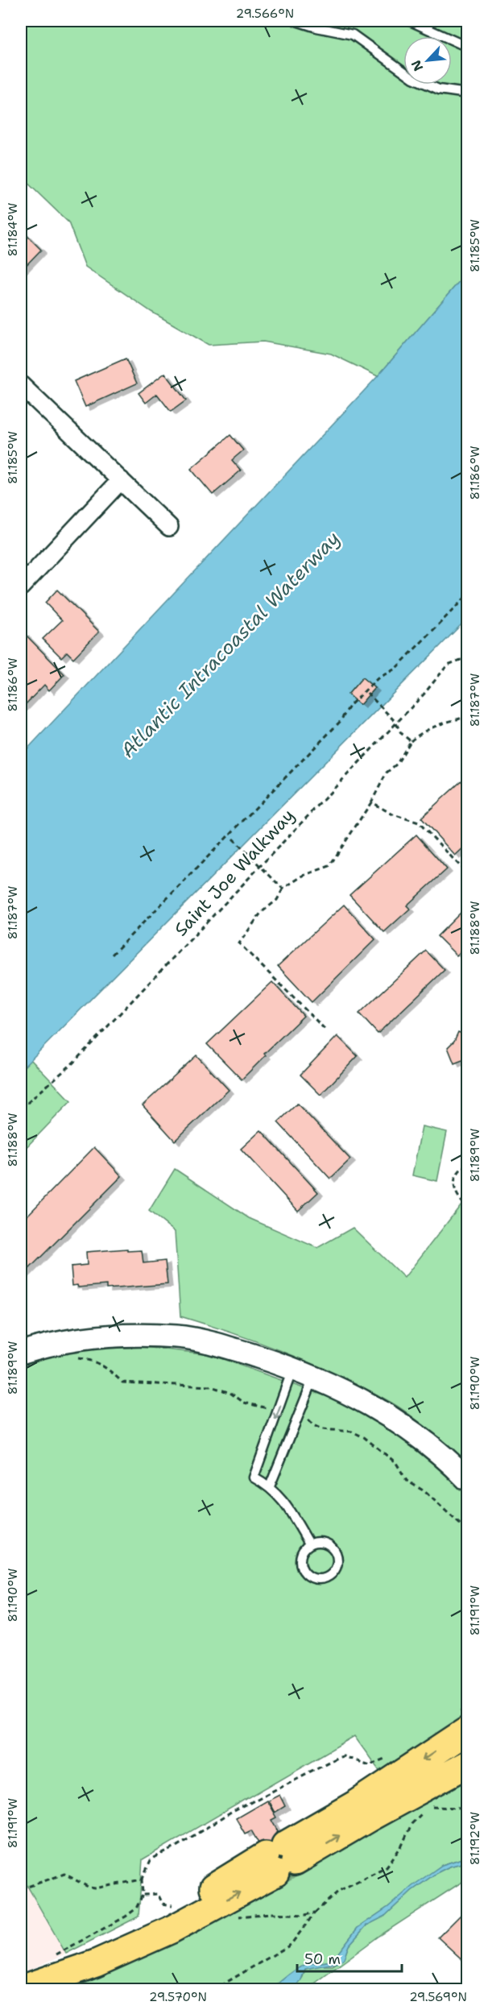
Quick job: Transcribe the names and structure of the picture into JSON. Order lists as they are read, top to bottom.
{
  "streets": {
    "path": ["Saint Joe Walkway"]
  },
  "water": ["Atlantic Intracoastal Waterway"],
  "scale_bar": "50 m",
  "north": "bottom left",
  "coordinates": [
    "29.566°N",
    "81.184°W",
    "81.185°W",
    "81.186°W",
    "81.187°W",
    "81.188°W",
    "81.189°W",
    "81.190°W",
    "81.191°W",
    "81.192°W",
    "29.570°N",
    "29.569°N"
  ]
}
